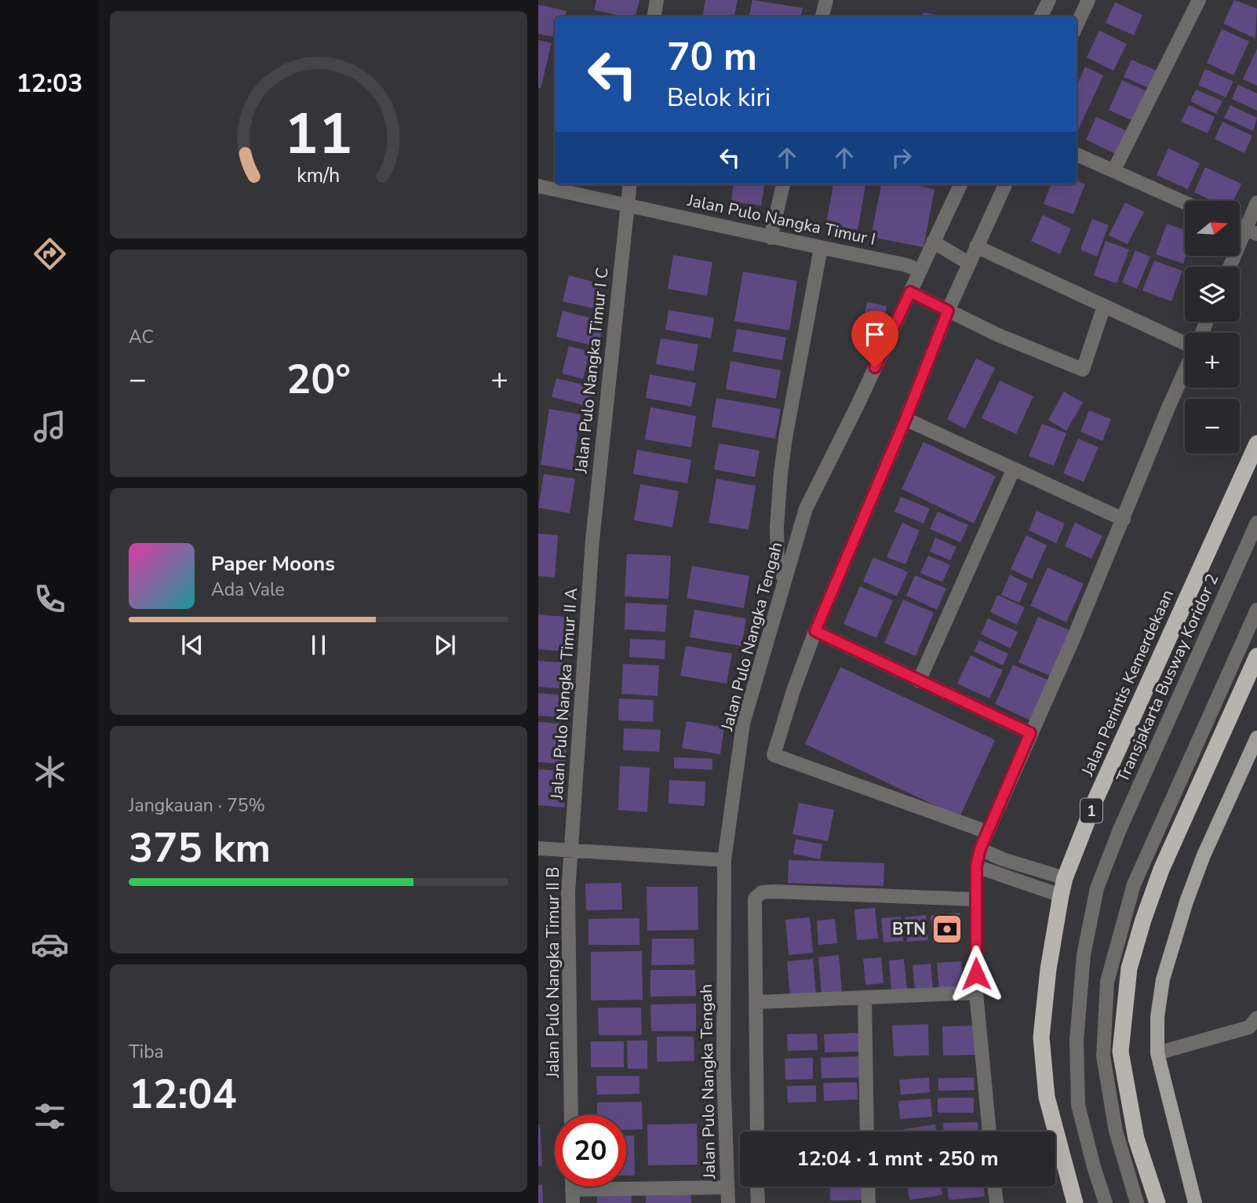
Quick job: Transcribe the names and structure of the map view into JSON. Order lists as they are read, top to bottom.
{
  "streets": {
    "highway": ["Jalan Perintis Kemerdekaan", "1"],
    "street": [
      "Jalan Pulo Nangka Timur I",
      "Jalan Pulo Nangka Timur I C",
      "Jalan Pulo Nangka Tengah",
      "Transjakarta Busway Koridor 2",
      "Jalan Pulo Nangka Timur II A",
      "Jalan Pulo Nangka Timur II B"
    ]
  },
  "crossings": [
    ["Jalan Pulo Nangka Timur I", "Jalan Pulo Nangka Timur I C"],
    ["Jalan Pulo Nangka Timur I", "Jalan Pulo Nangka Tengah"],
    ["Jalan Pulo Nangka Timur I C", "Jalan Pulo Nangka Timur II A"],
    ["Jalan Pulo Nangka Timur II A", "Jalan Pulo Nangka Timur II B"]
  ],
  "places": {
    "bank": ["BTN"]
  },
  "north": "right",
  "page": {
    "tabs": "12:03",
    "turn": ["70 m", "Belok kiri"],
    "map_buttons": ["+", "−"],
    "tile": [
      "AC",
      ["Jangkauan · 75%", "375 km"],
      ["Tiba", "12:04"]
    ],
    "heat": ["−", "20°", "+"],
    "song": ["Paper Moons", "Ada Vale"],
    "limit": "20",
    "trip": "12:04 · 1 mnt · 250 m",
    "gauge": ["11", "km/h"]
  }
}
